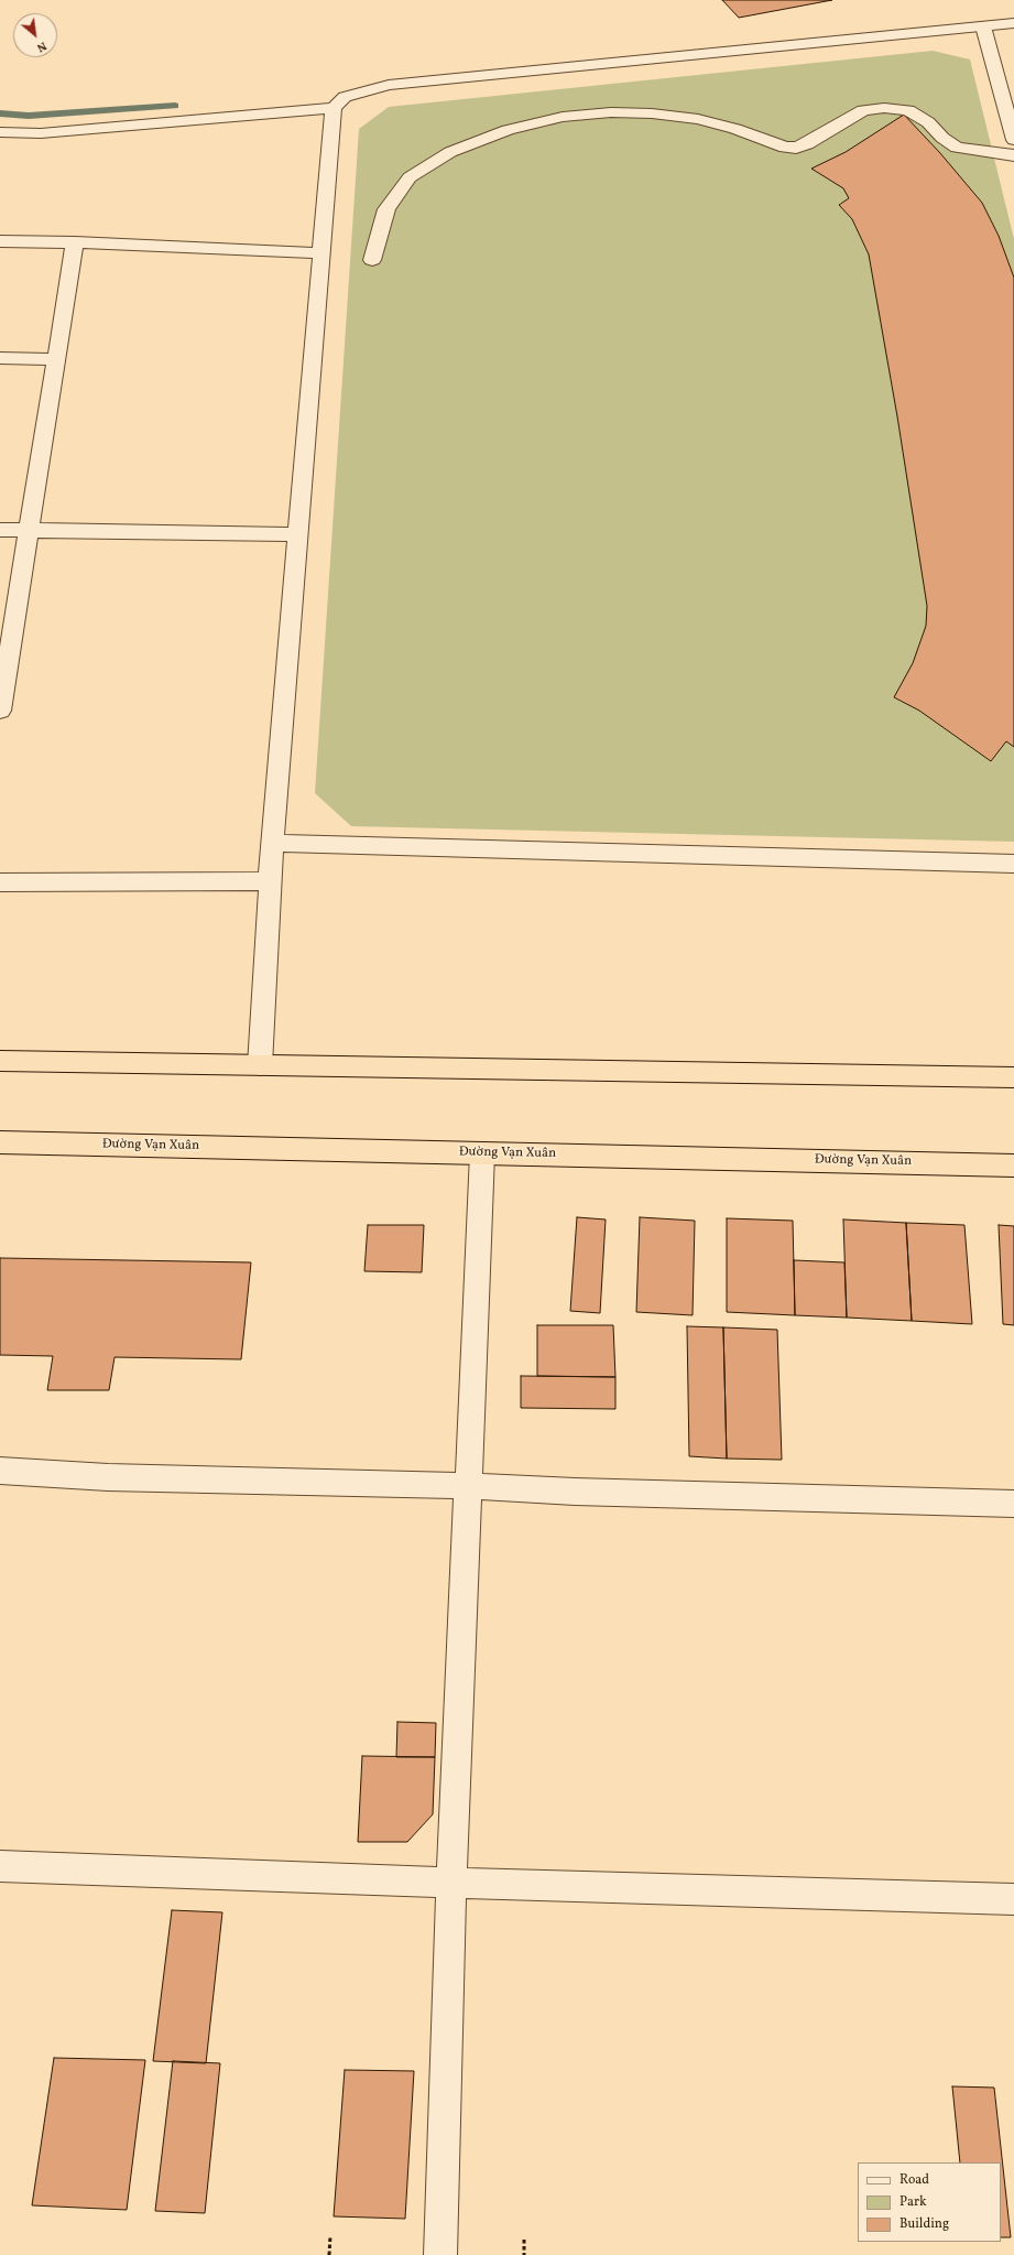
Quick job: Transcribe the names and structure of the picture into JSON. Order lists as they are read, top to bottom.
{
  "streets": {
    "highway": ["Đường Vạn Xuân"]
  },
  "legend": ["Road", "Park", "Building"],
  "north": "bottom right"
}
